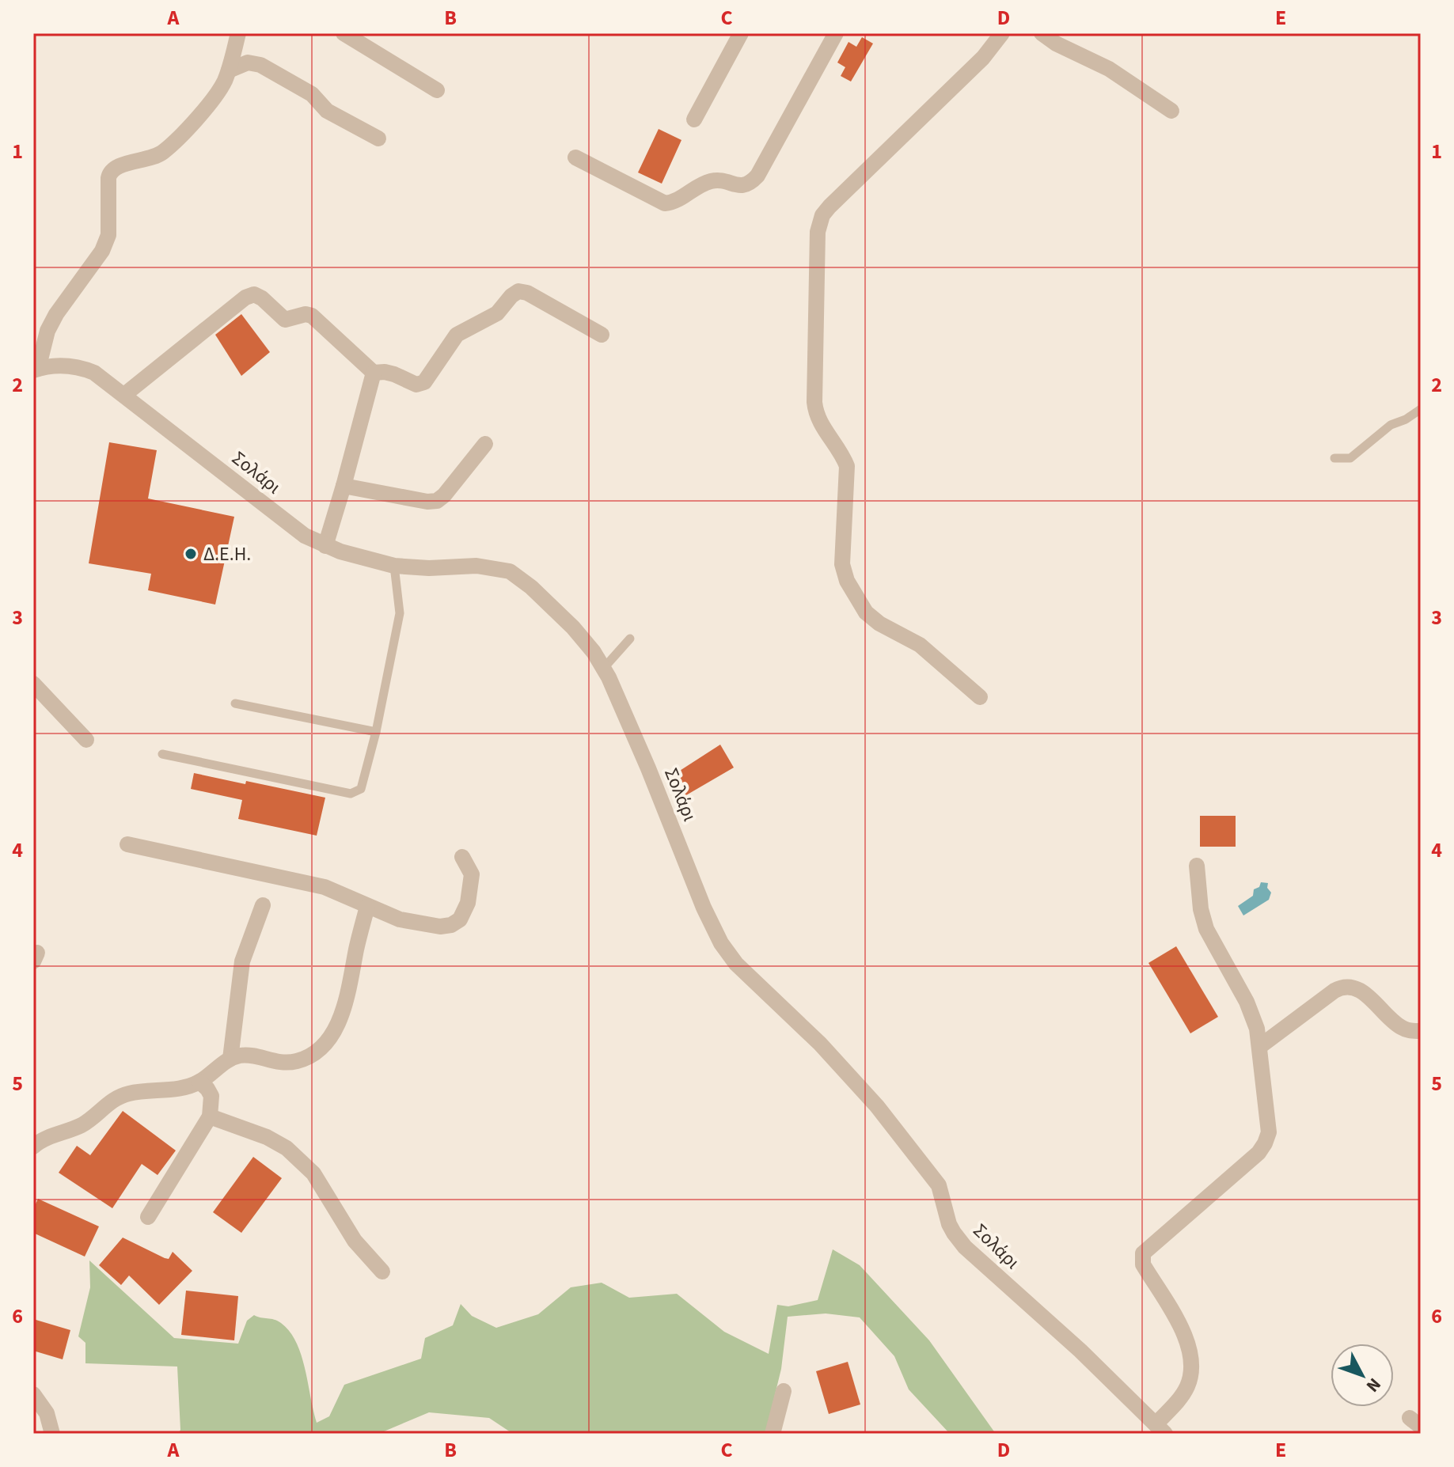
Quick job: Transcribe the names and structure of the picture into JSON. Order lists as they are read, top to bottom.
{
  "streets": {
    "street": ["Σολάρι"]
  },
  "places": ["Δ.Ε.Η."],
  "north": "bottom right",
  "grid": {
    "columns": [
      "A",
      "B",
      "C",
      "D",
      "E"
    ],
    "rows": [
      "1",
      "2",
      "3",
      "4",
      "5",
      "6"
    ]
  }
}
